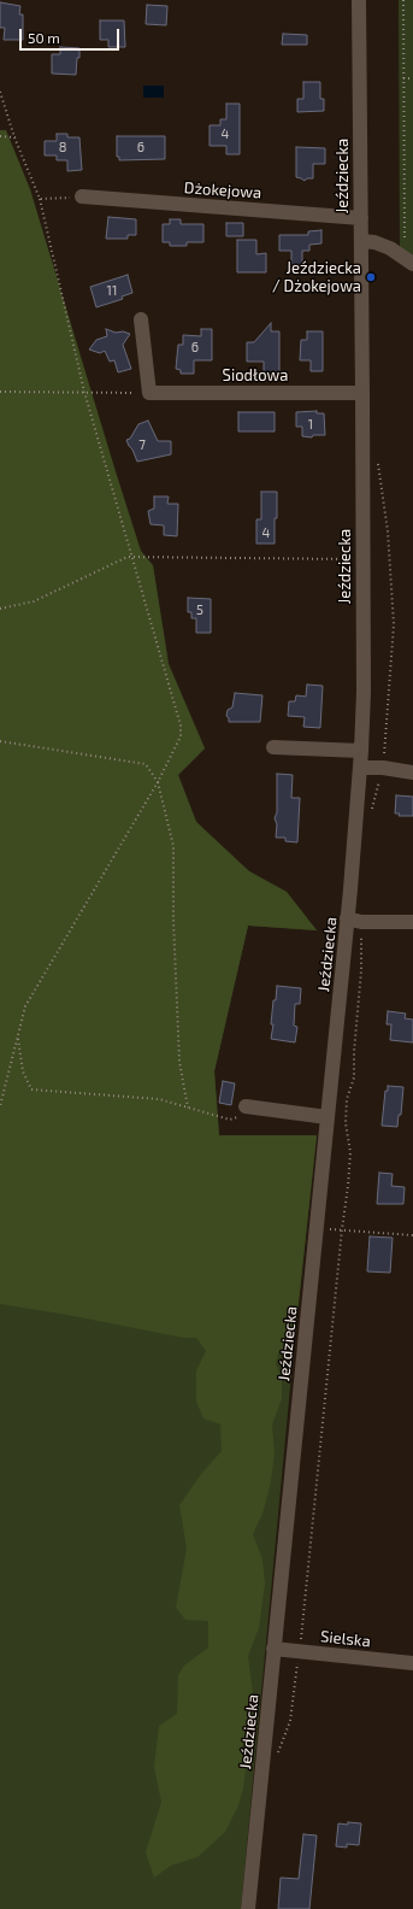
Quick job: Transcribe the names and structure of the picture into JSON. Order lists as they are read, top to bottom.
{
  "streets": {
    "street": [
      "Jeździecka",
      "Dżokejowa",
      "Siodłowa",
      "Sielska"
    ]
  },
  "crossings": [
    ["Jeździecka", "Dżokejowa"],
    ["Jeździecka", "Siodłowa"],
    ["Jeździecka", "Sielska"]
  ],
  "places": ["Jeździecka / Dżokejowa"],
  "house_numbers": [
    "4",
    "8",
    "6",
    "11",
    "6",
    "1",
    "7",
    "4",
    "5"
  ],
  "scale_bar": "50 m"
}
